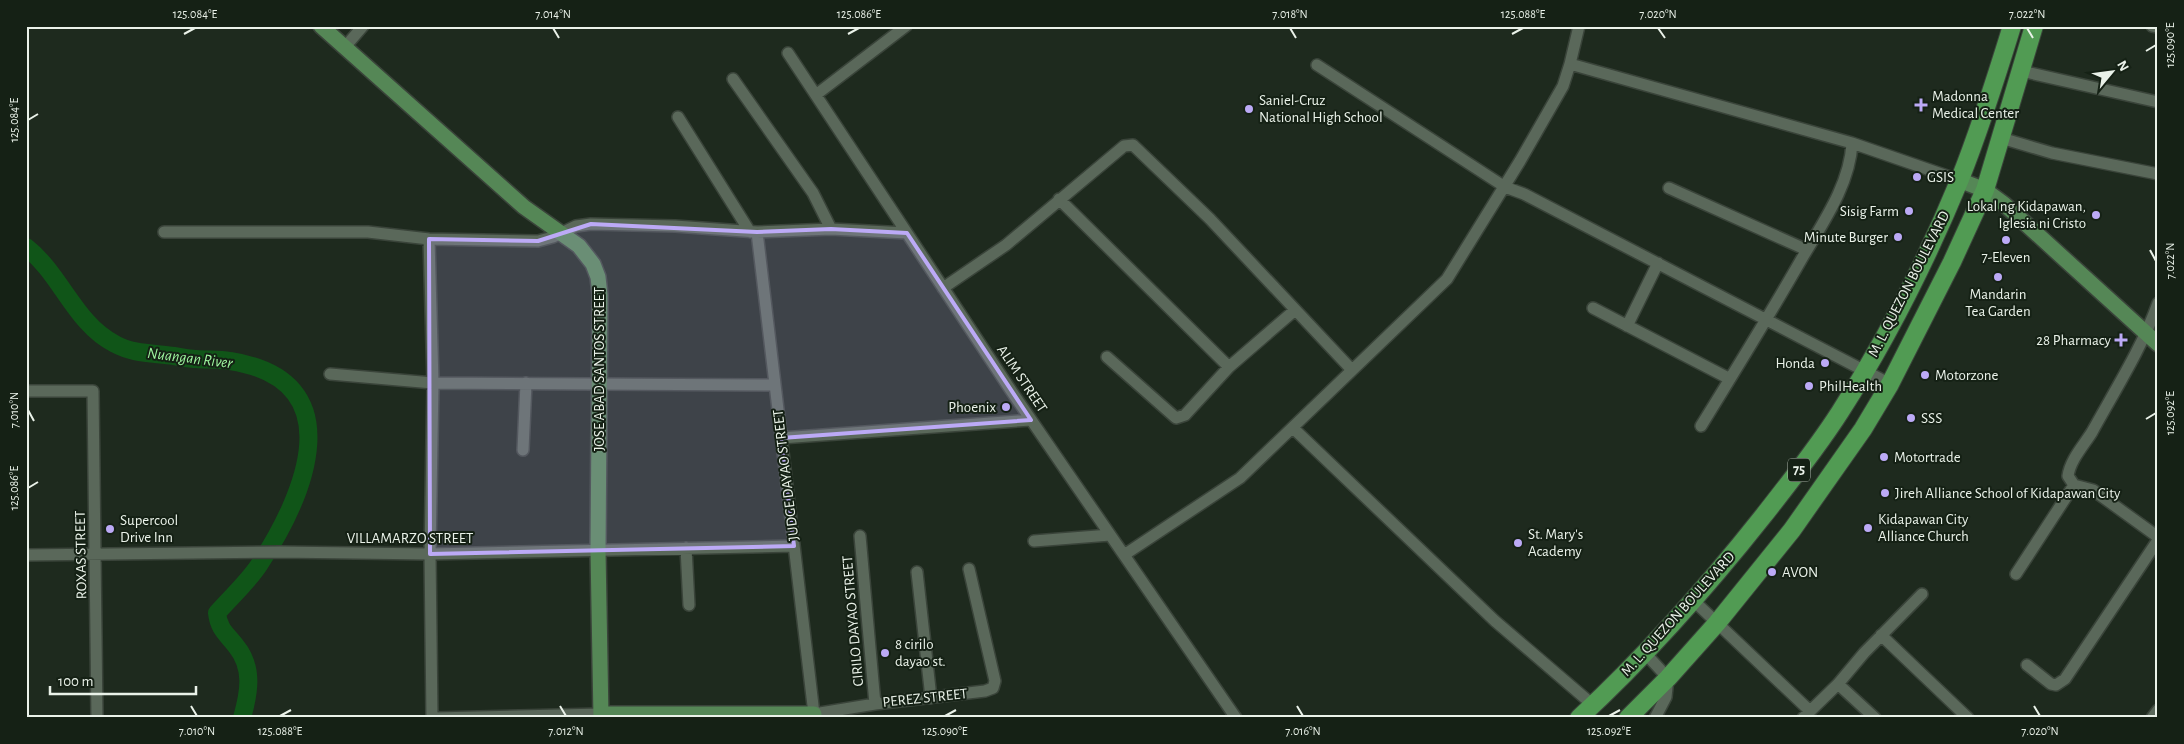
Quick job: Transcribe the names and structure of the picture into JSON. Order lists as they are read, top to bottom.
{
  "streets": {
    "highway": ["M. L. QUEZON BOULEVARD", "75"],
    "main road": ["JOSE ABAD SANTOS STREET", "PEREZ STREET"],
    "street": [
      "ALIM STREET",
      "JUDGE DAYAO STREET",
      "VILLAMARZO STREET",
      "ROXAS STREET",
      "CIRILO DAYAO STREET"
    ]
  },
  "crossings": [
    ["JOSE ABAD SANTOS STREET", "VILLAMARZO STREET"],
    ["JOSE ABAD SANTOS STREET", "PEREZ STREET"],
    ["JUDGE DAYAO STREET", "VILLAMARZO STREET"],
    ["JUDGE DAYAO STREET", "PEREZ STREET"],
    ["VILLAMARZO STREET", "ROXAS STREET"],
    ["CIRILO DAYAO STREET", "PEREZ STREET"]
  ],
  "water": ["Nuangan River"],
  "places": {
    "health": ["Madonna Medical Center", "28 Pharmacy"],
    "other": [
      "Saniel-Cruz National High School",
      "GSIS",
      "Sisig Farm",
      "Lokal ng Kidapawan, Iglesia ni Cristo",
      "Minute Burger",
      "7-Eleven",
      "Mandarin Tea Garden",
      "Honda",
      "Motorzone",
      "PhilHealth",
      "Phoenix",
      "SSS",
      "Motortrade",
      "Jireh Alliance School of Kidapawan City",
      "Kidapawan City Alliance Church",
      "Supercool Drive Inn",
      "St. Mary's Academy",
      "AVON",
      "8 cirilo dayao st."
    ]
  },
  "scale_bar": "100 m",
  "north": "top right",
  "coordinates": [
    "125.084°E",
    "7.014°N",
    "125.086°E",
    "7.018°N",
    "125.088°E",
    "7.020°N",
    "7.022°N",
    "125.090°E",
    "7.010°N",
    "125.092°E",
    "7.012°N",
    "7.016°N"
  ]
}
